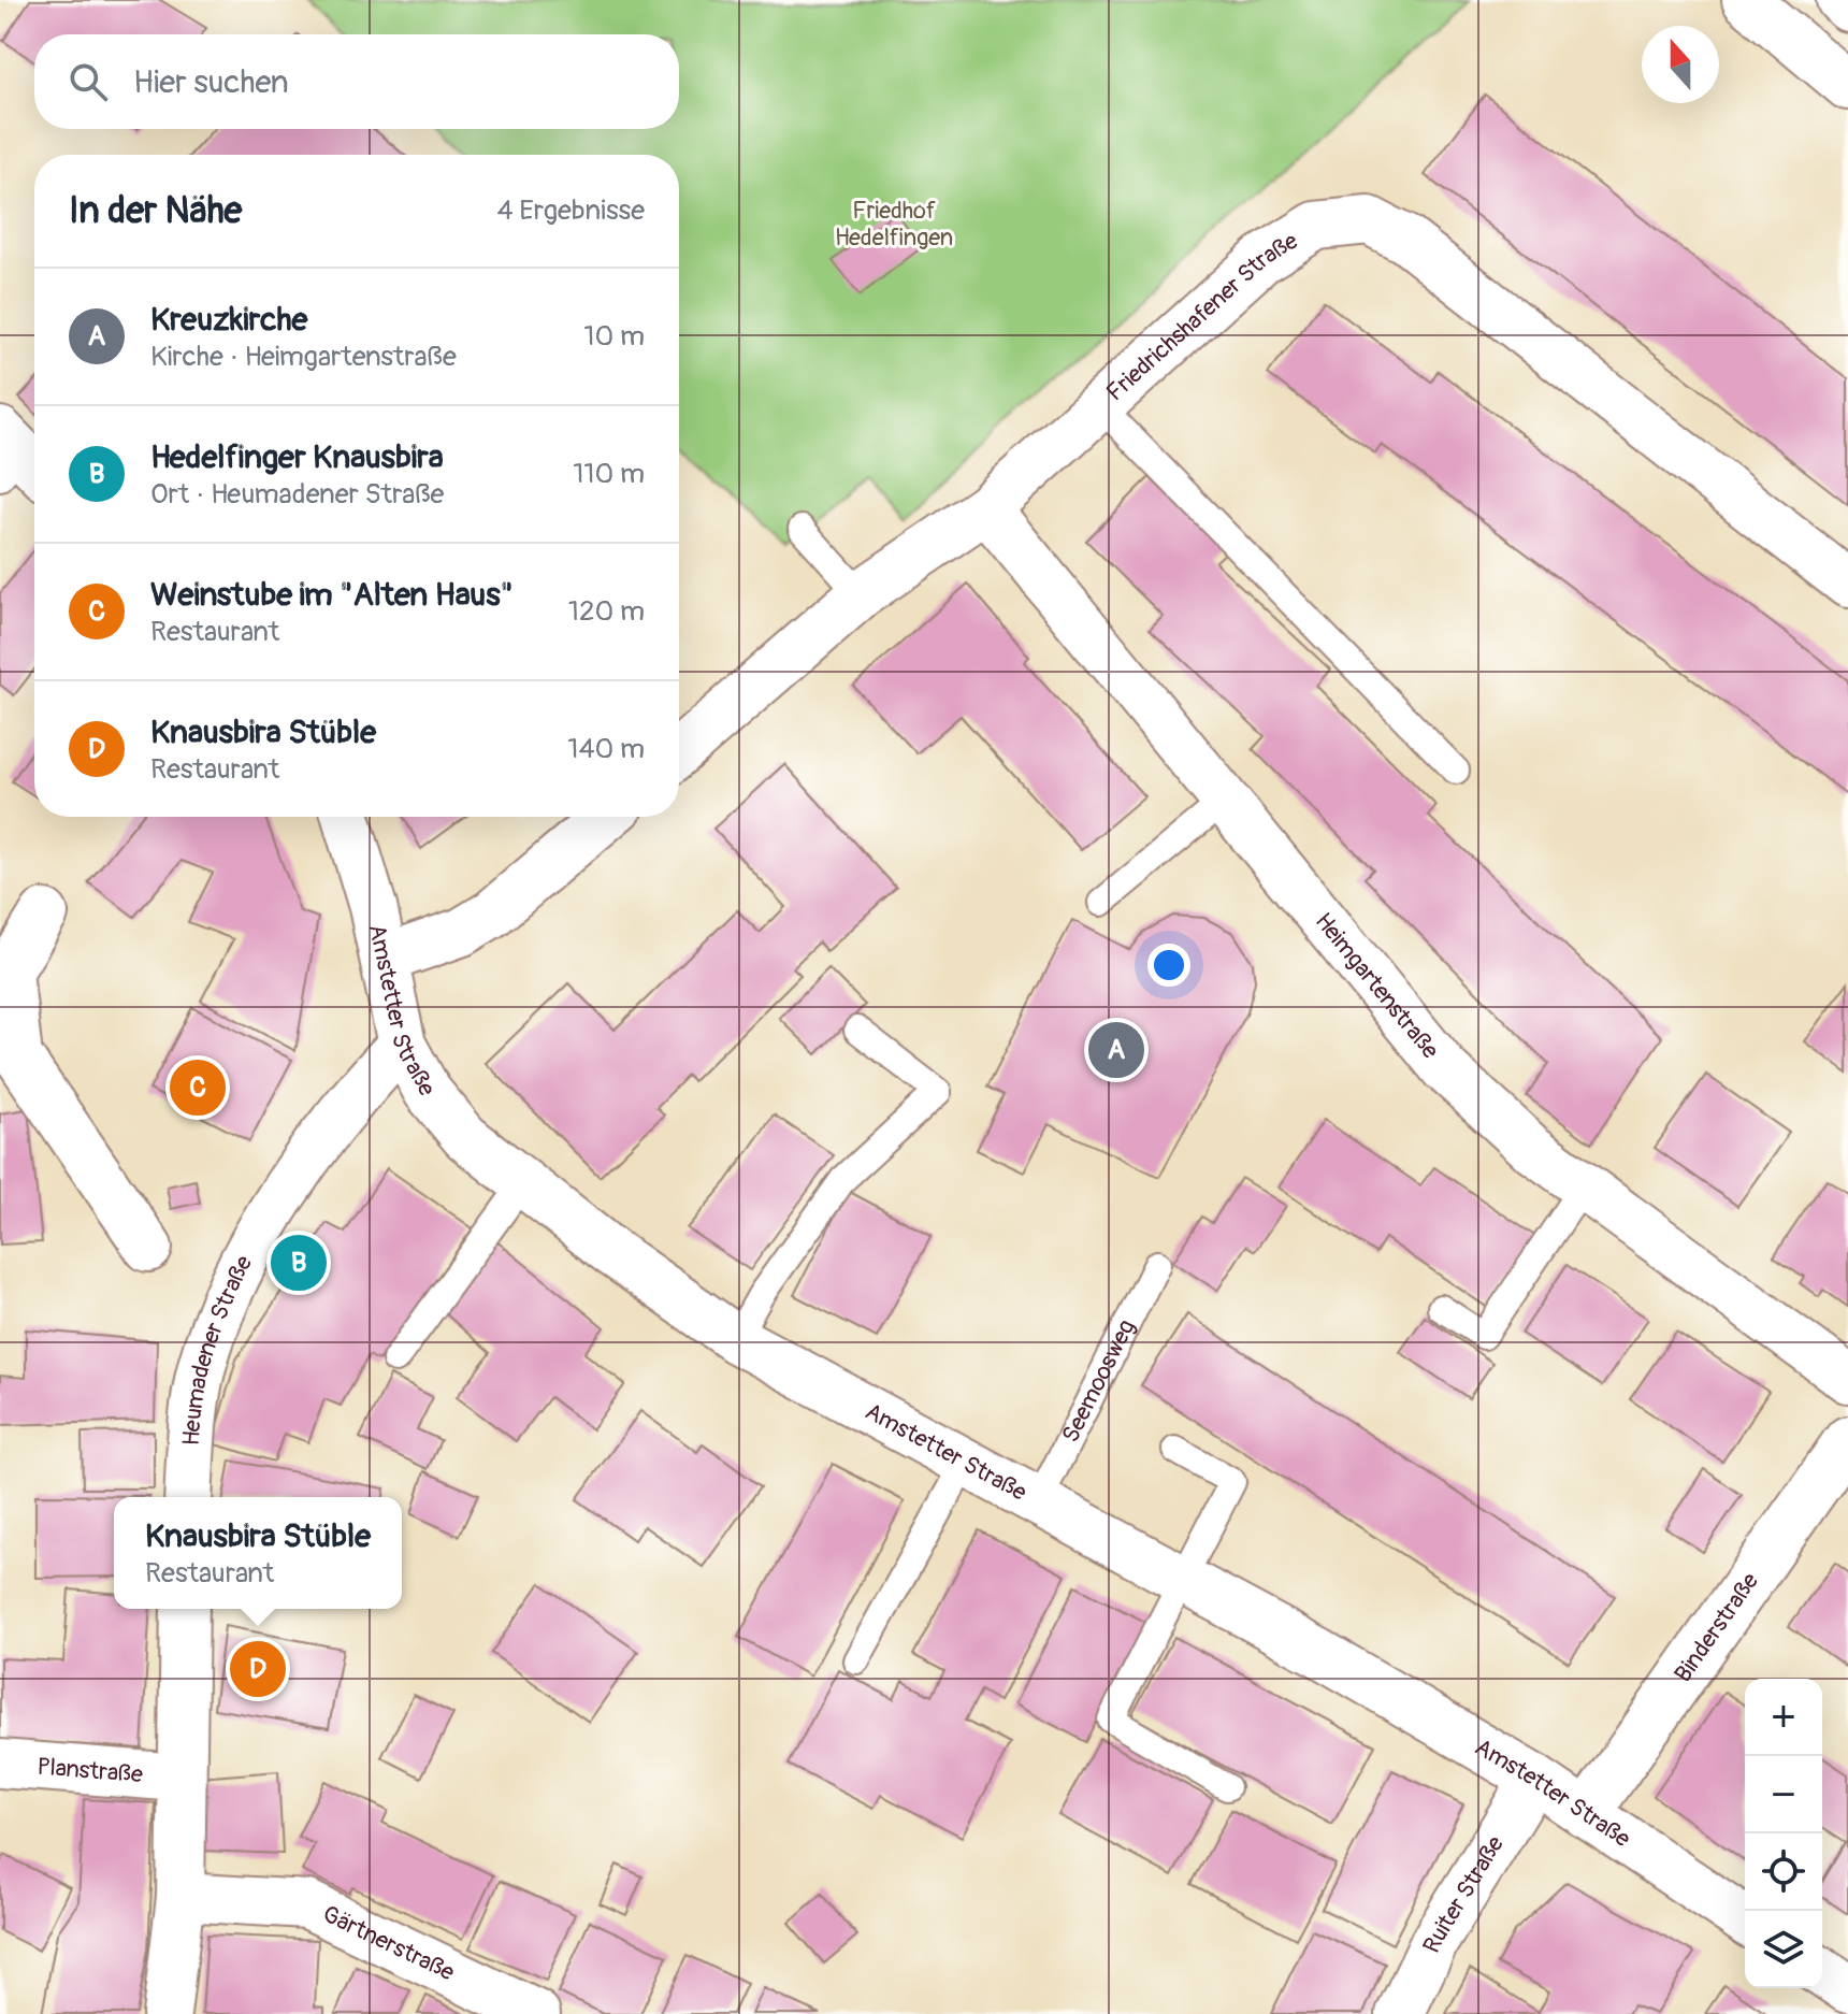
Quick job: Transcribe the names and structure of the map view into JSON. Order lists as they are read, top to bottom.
{
  "streets": {
    "main road": [
      "Friedrichshafener Straße",
      "Heimgartenstraße",
      "Amstetter Straße",
      "Heumadener Straße",
      "Binderstraße",
      "Planstraße",
      "Ruiter Straße",
      "Gärtnerstraße"
    ],
    "lane": ["Seemoosweg"]
  },
  "crossings": [
    ["Friedrichshafener Straße", "Heimgartenstraße"],
    ["Amstetter Straße", "Heumadener Straße"],
    ["Amstetter Straße", "Seemoosweg"],
    ["Amstetter Straße", "Binderstraße"],
    ["Amstetter Straße", "Ruiter Straße"]
  ],
  "parks": ["Friedhof Hedelfingen"],
  "north": "top",
  "page": {
    "search": "Hier suchen",
    "heading": ["In der Nähe", "4 Ergebnisse"],
    "list": [
      {
        "mark": "A",
        "name": "Kreuzkirche",
        "note": "Kirche · Heimgartenstraße",
        "value": "10 m"
      },
      {
        "mark": "B",
        "name": "Hedelfinger Knausbira",
        "note": "Ort · Heumadener Straße",
        "value": "110 m"
      },
      {
        "mark": "C",
        "name": "Weinstube im \"Alten Haus\"",
        "note": "Restaurant",
        "value": "120 m"
      },
      {
        "mark": "D",
        "name": "Knausbira Stüble",
        "note": "Restaurant",
        "value": "140 m"
      }
    ],
    "pins": [
      "A",
      "C",
      "B",
      "D"
    ],
    "popup": ["Knausbira Stüble", "Restaurant"],
    "map_buttons": ["+", "−"]
  }
}
